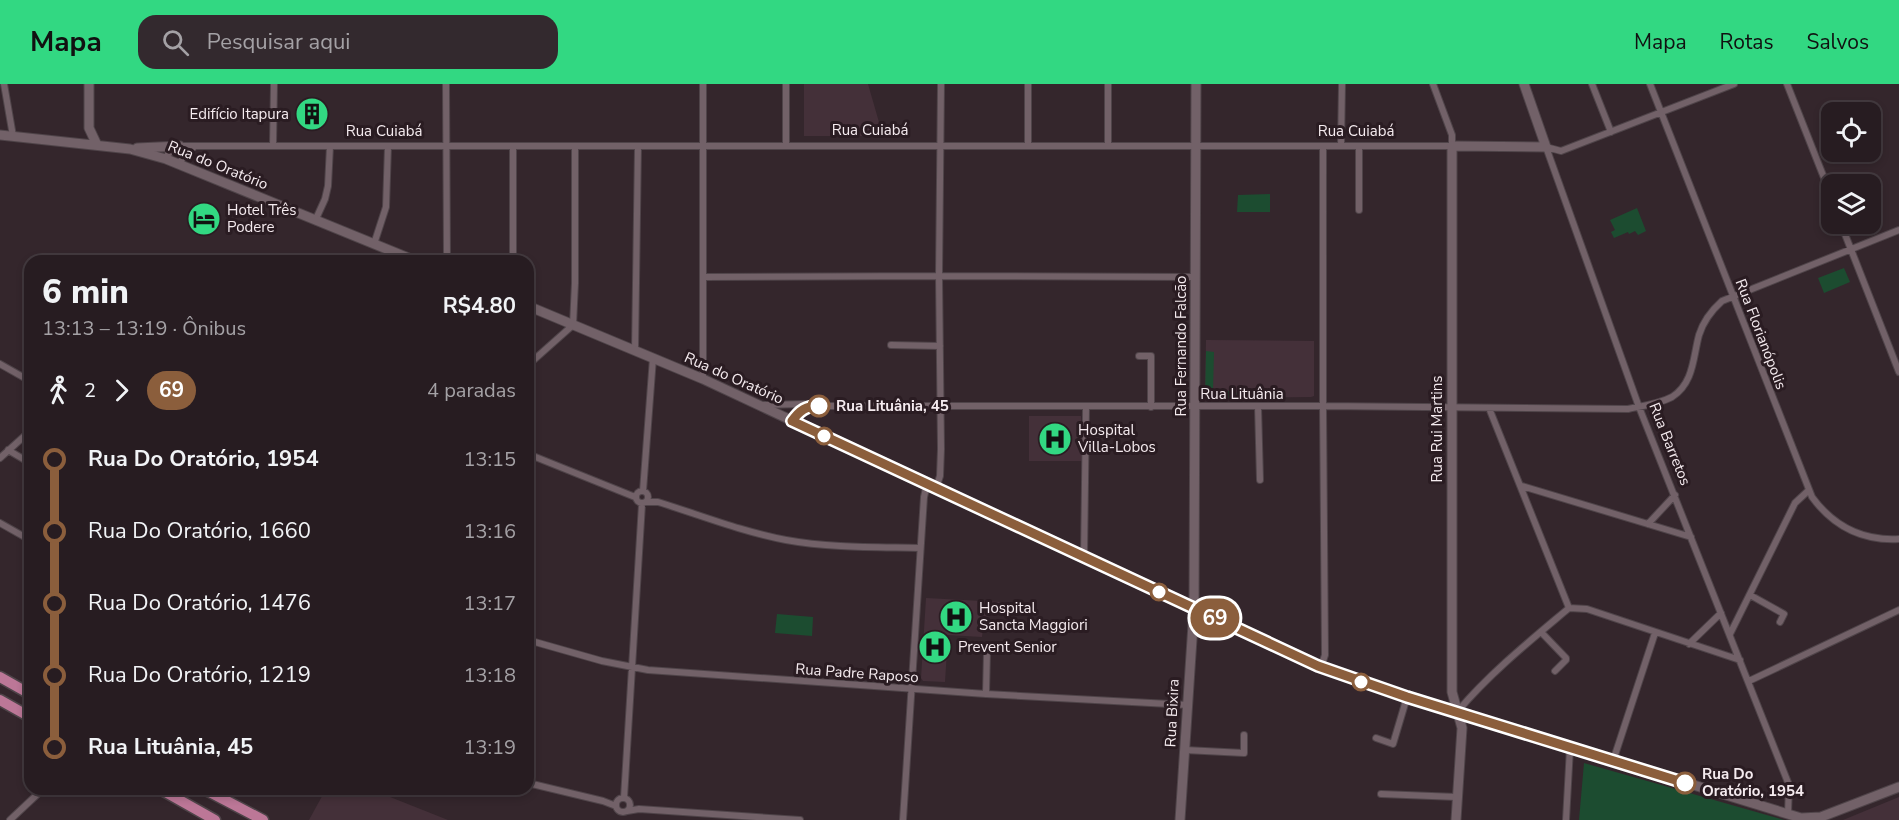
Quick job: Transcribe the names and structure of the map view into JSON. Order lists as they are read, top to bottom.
{
  "streets": {
    "street": [
      "Rua Cuiabá",
      "Rua do Oratório",
      "Rua Florianópolis",
      "Rua Fernando Falcão",
      "Rua Lituânia",
      "Rua Rui Martins",
      "Rua Barretos",
      "Rua Padre Raposo",
      "Rua Bixira"
    ]
  },
  "crossings": [
    ["Rua Cuiabá", "Rua Fernando Falcão"],
    ["Rua Cuiabá", "Rua Rui Martins"],
    ["Rua Cuiabá", "Rua Barretos"],
    ["Rua do Oratório", "Rua Fernando Falcão"],
    ["Rua do Oratório", "Rua Lituânia"],
    ["Rua do Oratório", "Rua Rui Martins"],
    ["Rua do Oratório", "Rua Barretos"],
    ["Rua do Oratório", "Rua Bixira"],
    ["Rua Florianópolis", "Rua Lituânia"],
    ["Rua Fernando Falcão", "Rua Lituânia"],
    ["Rua Fernando Falcão", "Rua Bixira"],
    ["Rua Lituânia", "Rua Rui Martins"],
    ["Rua Lituânia", "Rua Barretos"],
    ["Rua Padre Raposo", "Rua Bixira"]
  ],
  "places": {
    "building": ["Edifício Itapura"],
    "hotel": ["Hotel Três Podere"],
    "other": ["Rua Lituânia, 45", "Rua Do Oratório, 1954"],
    "hospital": ["Hospital Villa-Lobos", "Hospital Sancta Maggiori", "Prevent Senior"]
  },
  "lines": ["bus line 69"],
  "page": {
    "header": "Mapa",
    "search": "Pesquisar aqui",
    "nav": ["Mapa", "Rotas", "Salvos"],
    "on_map": "69",
    "heading": ["6 min", "13:13 – 13:19 · Ônibus", "R$4.80"],
    "legs": ["2", "69", "4 paradas"],
    "list": [
      {
        "name": "Rua Do Oratório, 1954",
        "value": "13:15"
      },
      {
        "name": "Rua Do Oratório, 1660",
        "value": "13:16"
      },
      {
        "name": "Rua Do Oratório, 1476",
        "value": "13:17"
      },
      {
        "name": "Rua Do Oratório, 1219",
        "value": "13:18"
      },
      {
        "name": "Rua Lituânia, 45",
        "value": "13:19"
      }
    ]
  }
}
